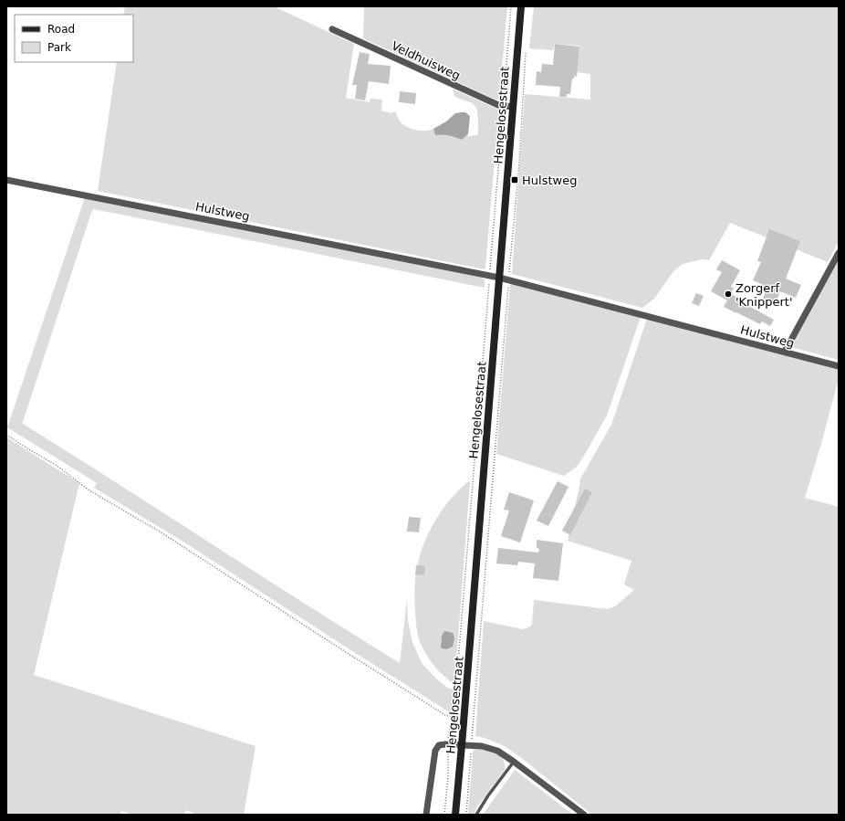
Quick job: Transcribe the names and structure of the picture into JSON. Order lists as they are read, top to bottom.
{
  "streets": {
    "main road": ["Hengelosestraat"],
    "street": ["Veldhuisweg", "Hulstweg"]
  },
  "crossings": [
    ["Veldhuisweg", "Hengelosestraat"],
    ["Hengelosestraat", "Hulstweg"]
  ],
  "places": {
    "transit": ["Hulstweg"],
    "other": ["Zorgerf 'Knippert'"]
  },
  "legend": ["Road", "Park"]
}
